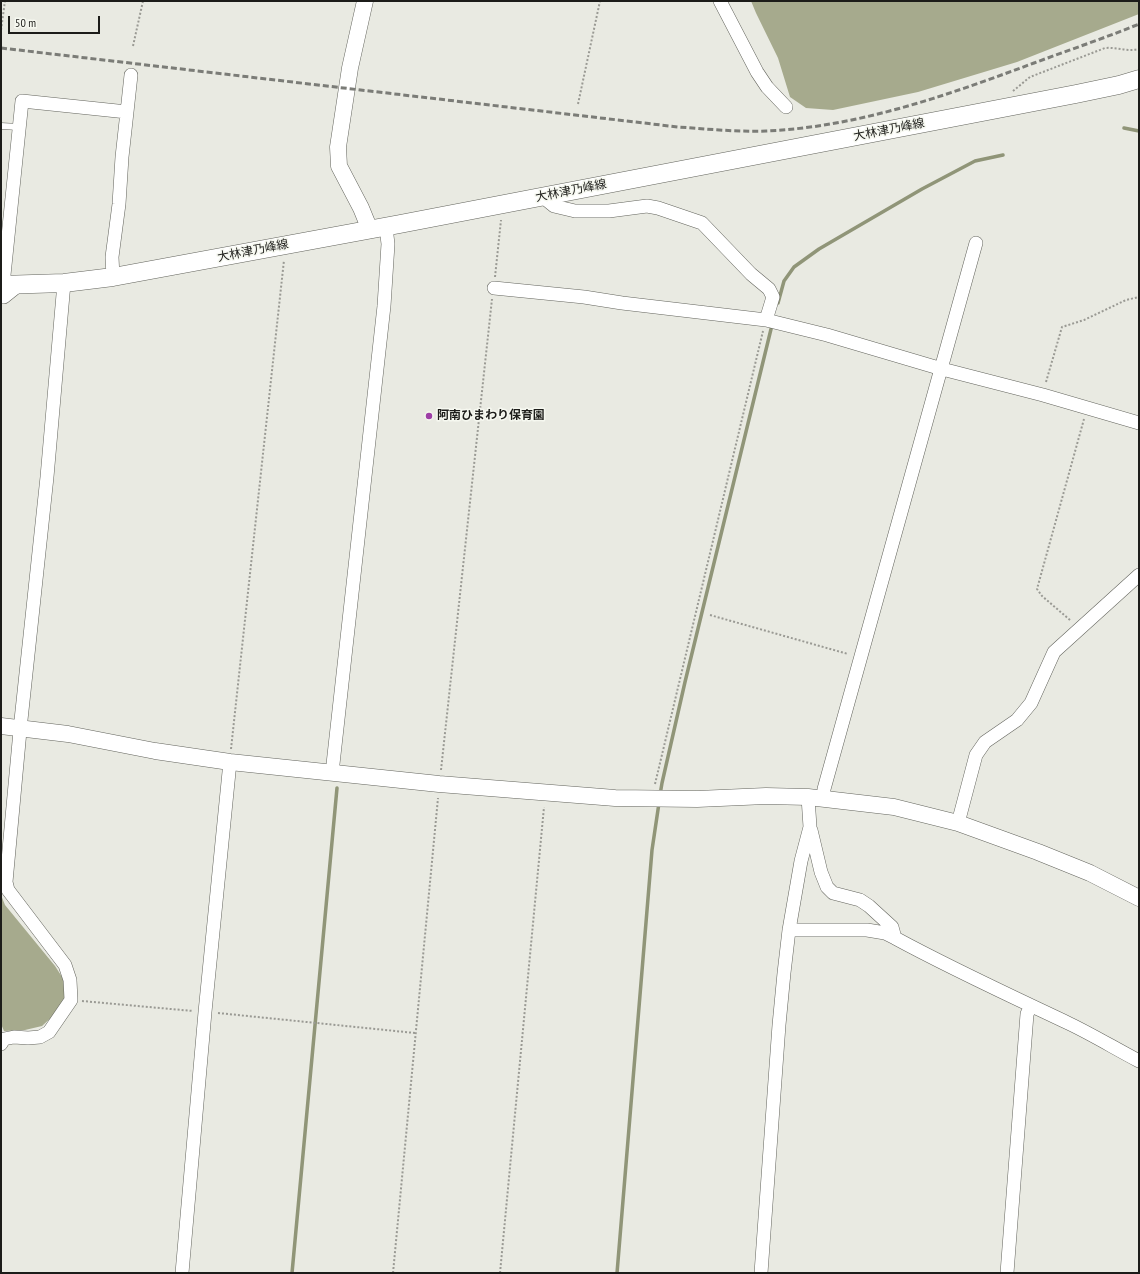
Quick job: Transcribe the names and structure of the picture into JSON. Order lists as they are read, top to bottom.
{
  "streets": {
    "main road": ["大林津乃峰線"]
  },
  "places": ["阿南ひまわり保育園"],
  "scale_bar": "50 m"
}
